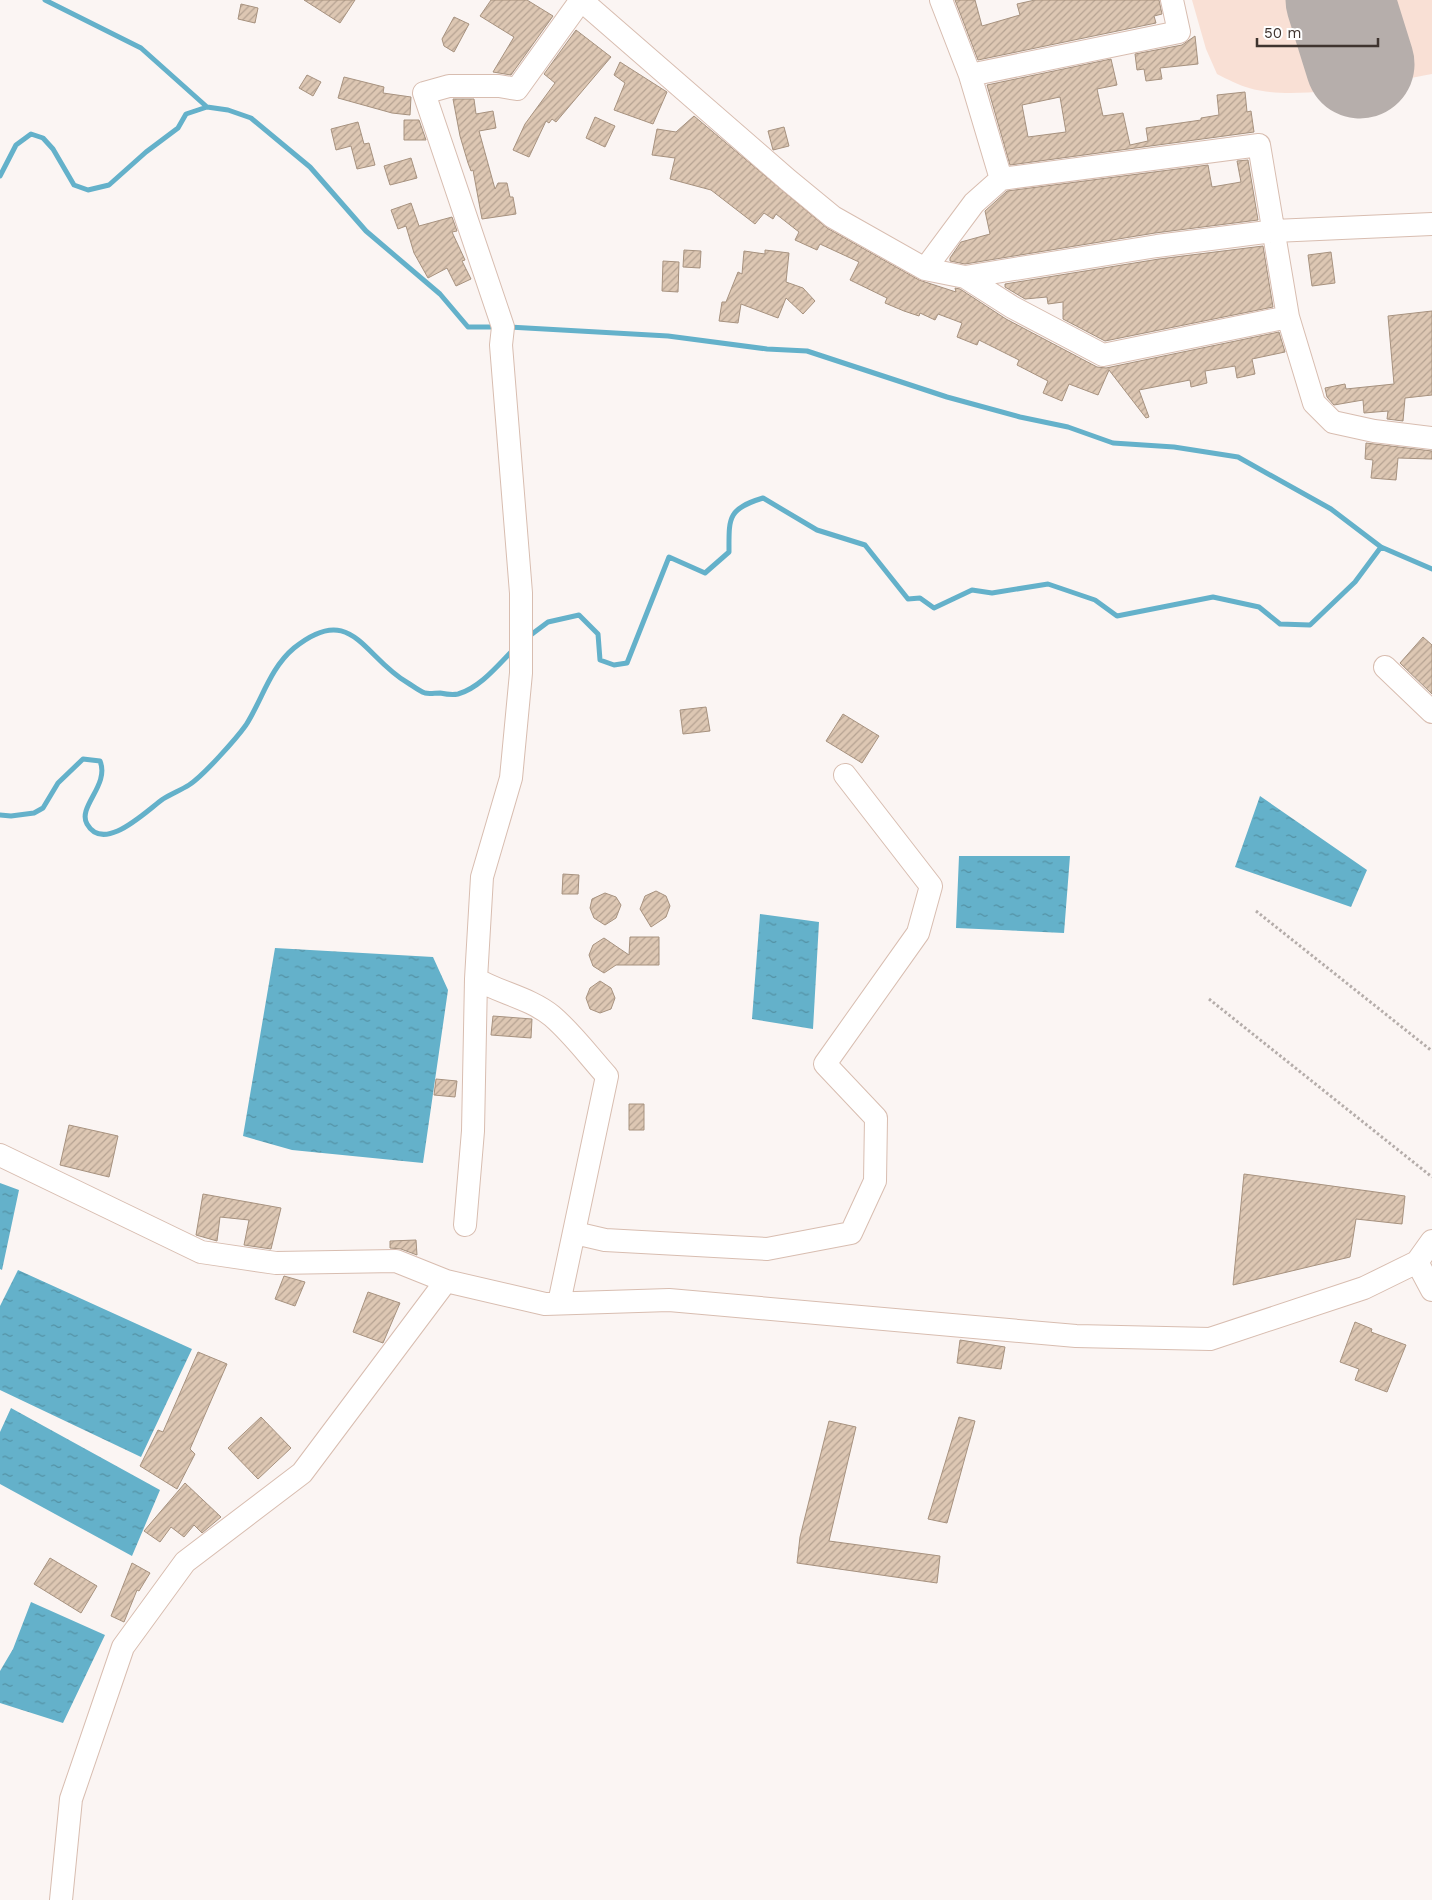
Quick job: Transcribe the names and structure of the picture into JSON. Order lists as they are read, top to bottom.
{
  "scale_bar": "50 m"
}
